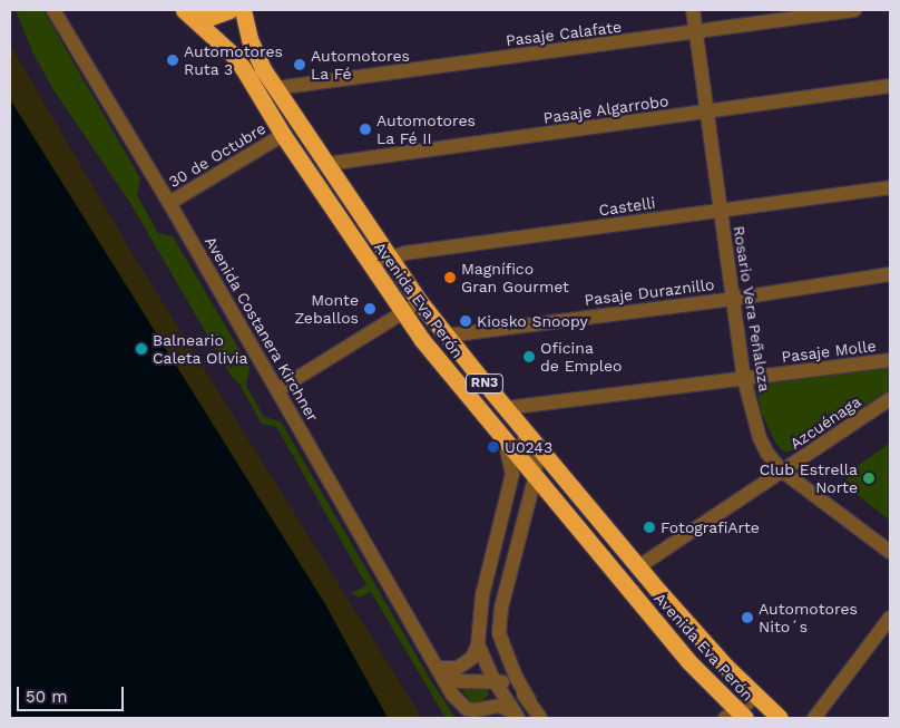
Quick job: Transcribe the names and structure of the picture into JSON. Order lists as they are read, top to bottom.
{
  "streets": {
    "highway": ["Avenida Eva Perón", "RN3"],
    "street": [
      "Pasaje Calafate",
      "Pasaje Algarrobo",
      "30 de Octubre",
      "Castelli",
      "Pasaje Duraznillo",
      "Rosario Vera Peñaloza",
      "Avenida Costanera Kirchner",
      "Pasaje Molle",
      "Azcuénaga"
    ]
  },
  "crossings": [
    ["Pasaje Calafate", "Avenida Eva Perón"],
    ["Pasaje Calafate", "Rosario Vera Peñaloza"],
    ["Pasaje Algarrobo", "Avenida Eva Perón"],
    ["Pasaje Algarrobo", "Rosario Vera Peñaloza"],
    ["30 de Octubre", "Avenida Eva Perón"],
    ["30 de Octubre", "Avenida Costanera Kirchner"],
    ["Castelli", "Avenida Eva Perón"],
    ["Castelli", "Rosario Vera Peñaloza"],
    ["Pasaje Duraznillo", "Avenida Eva Perón"],
    ["Pasaje Duraznillo", "Rosario Vera Peñaloza"],
    ["Avenida Eva Perón", "Pasaje Molle"],
    ["Avenida Eva Perón", "Azcuénaga"],
    ["Rosario Vera Peñaloza", "Pasaje Molle"],
    ["Rosario Vera Peñaloza", "Azcuénaga"]
  ],
  "places": [
    "Automotores Ruta 3",
    "Automotores La Fé",
    "Automotores La Fé II",
    "Magnífico Gran Gourmet",
    "Monte Zeballos",
    "Kiosko Snoopy",
    "Balneario Caleta Olivia",
    "Oficina de Empleo",
    "U0243",
    "Club Estrella Norte",
    "FotografiArte",
    "Automotores Nito´s"
  ],
  "scale_bar": "50 m"
}
